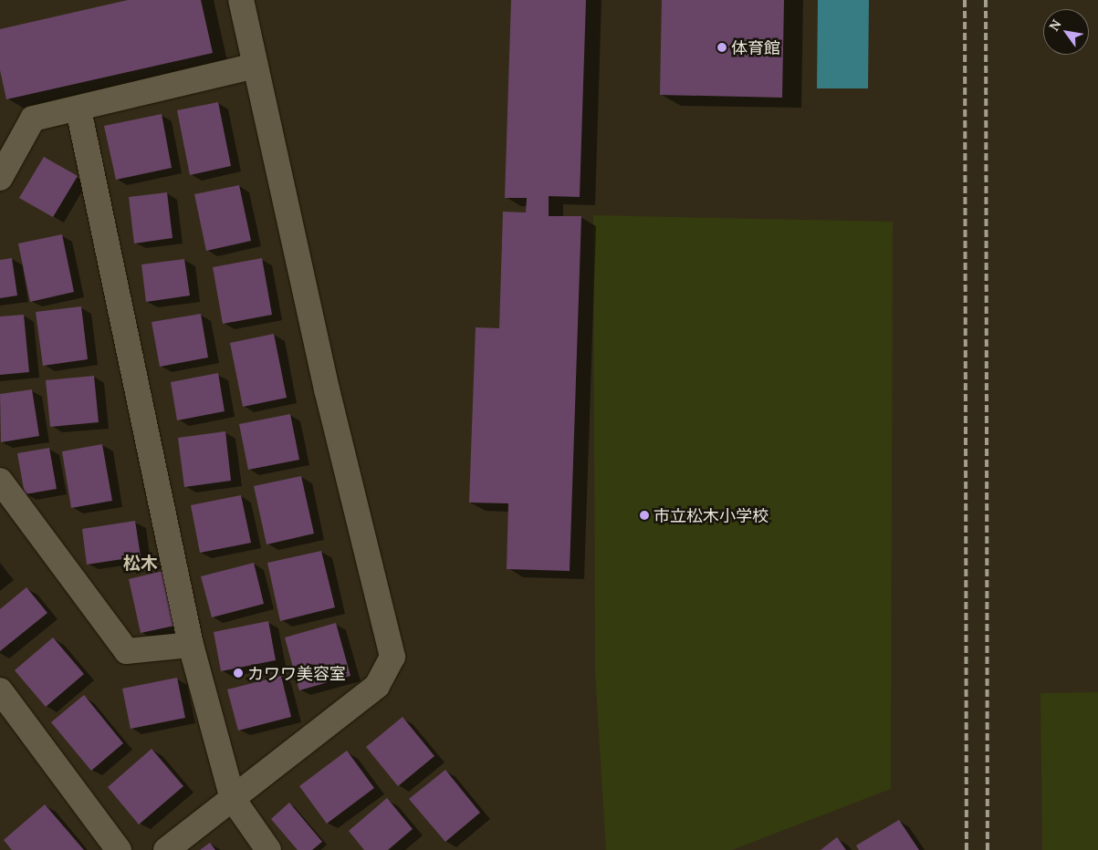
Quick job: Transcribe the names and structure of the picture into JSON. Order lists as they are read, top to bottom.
{
  "districts": ["松木"],
  "places": ["体育館", "市立松木小学校", "カワワ美容室"],
  "north": "top left"
}
